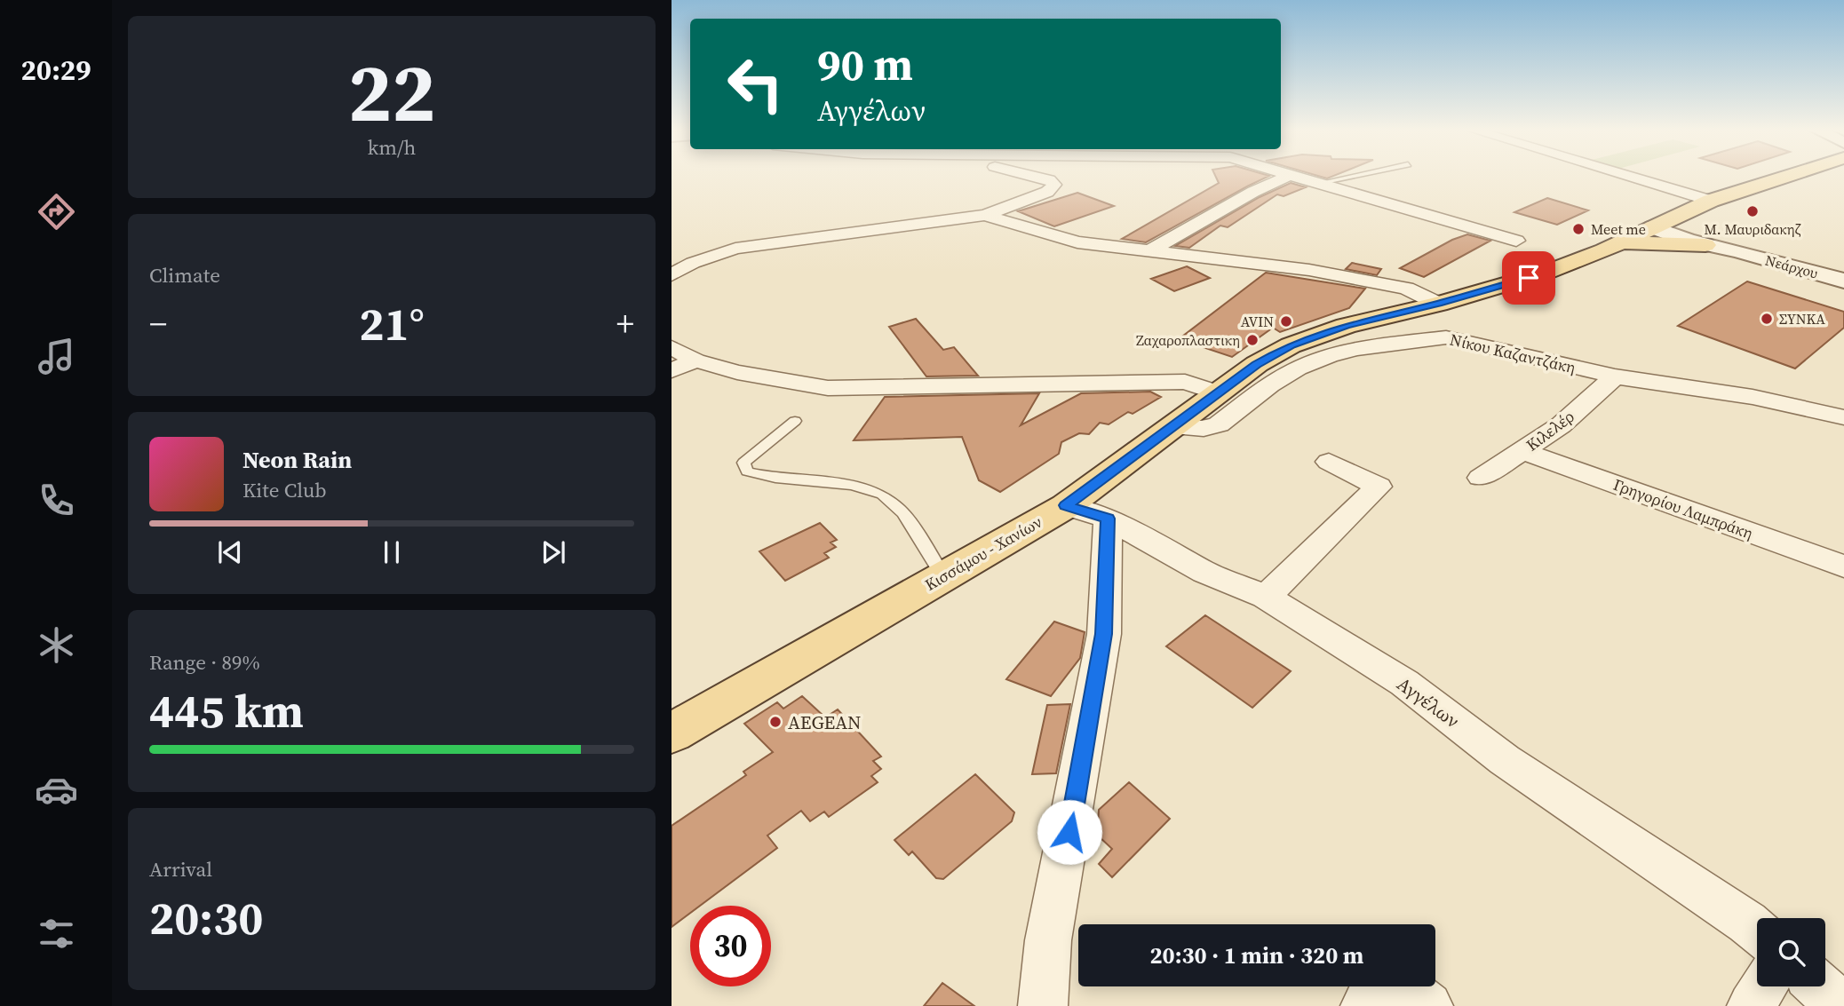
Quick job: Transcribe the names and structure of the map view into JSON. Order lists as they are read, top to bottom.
{
  "streets": {
    "main road": ["Κισσάμου - Χανίων"],
    "street": [
      "Νεάρχου",
      "Νίκου Καζαντζάκη",
      "Κιλελέρ",
      "Γρηγορίου Λαμπράκη",
      "Αγγέλων"
    ]
  },
  "crossings": [
    ["Νεάρχου", "Κισσάμου - Χανίων"],
    ["Νίκου Καζαντζάκη", "Κιλελέρ"],
    ["Νίκου Καζαντζάκη", "Κισσάμου - Χανίων"],
    ["Κιλελέρ", "Γρηγορίου Λαμπράκη"],
    ["Κισσάμου - Χανίων", "Αγγέλων"]
  ],
  "places": [
    "Μ. Μαυριδακηζ",
    "Meet me",
    "ΣΥΝΚΑ",
    "AVIN",
    "Ζαχαροπλαστικη",
    "AEGEAN"
  ],
  "page": {
    "tabs": "20:29",
    "tile": [
      ["22", "km/h"],
      "Climate",
      ["Range · 89%", "445 km"],
      ["Arrival", "20:30"]
    ],
    "turn": ["90 m", "Αγγέλων"],
    "heat": ["−", "21°", "+"],
    "song": ["Neon Rain", "Kite Club"],
    "limit": "30",
    "trip": "20:30 · 1 min · 320 m"
  }
}
